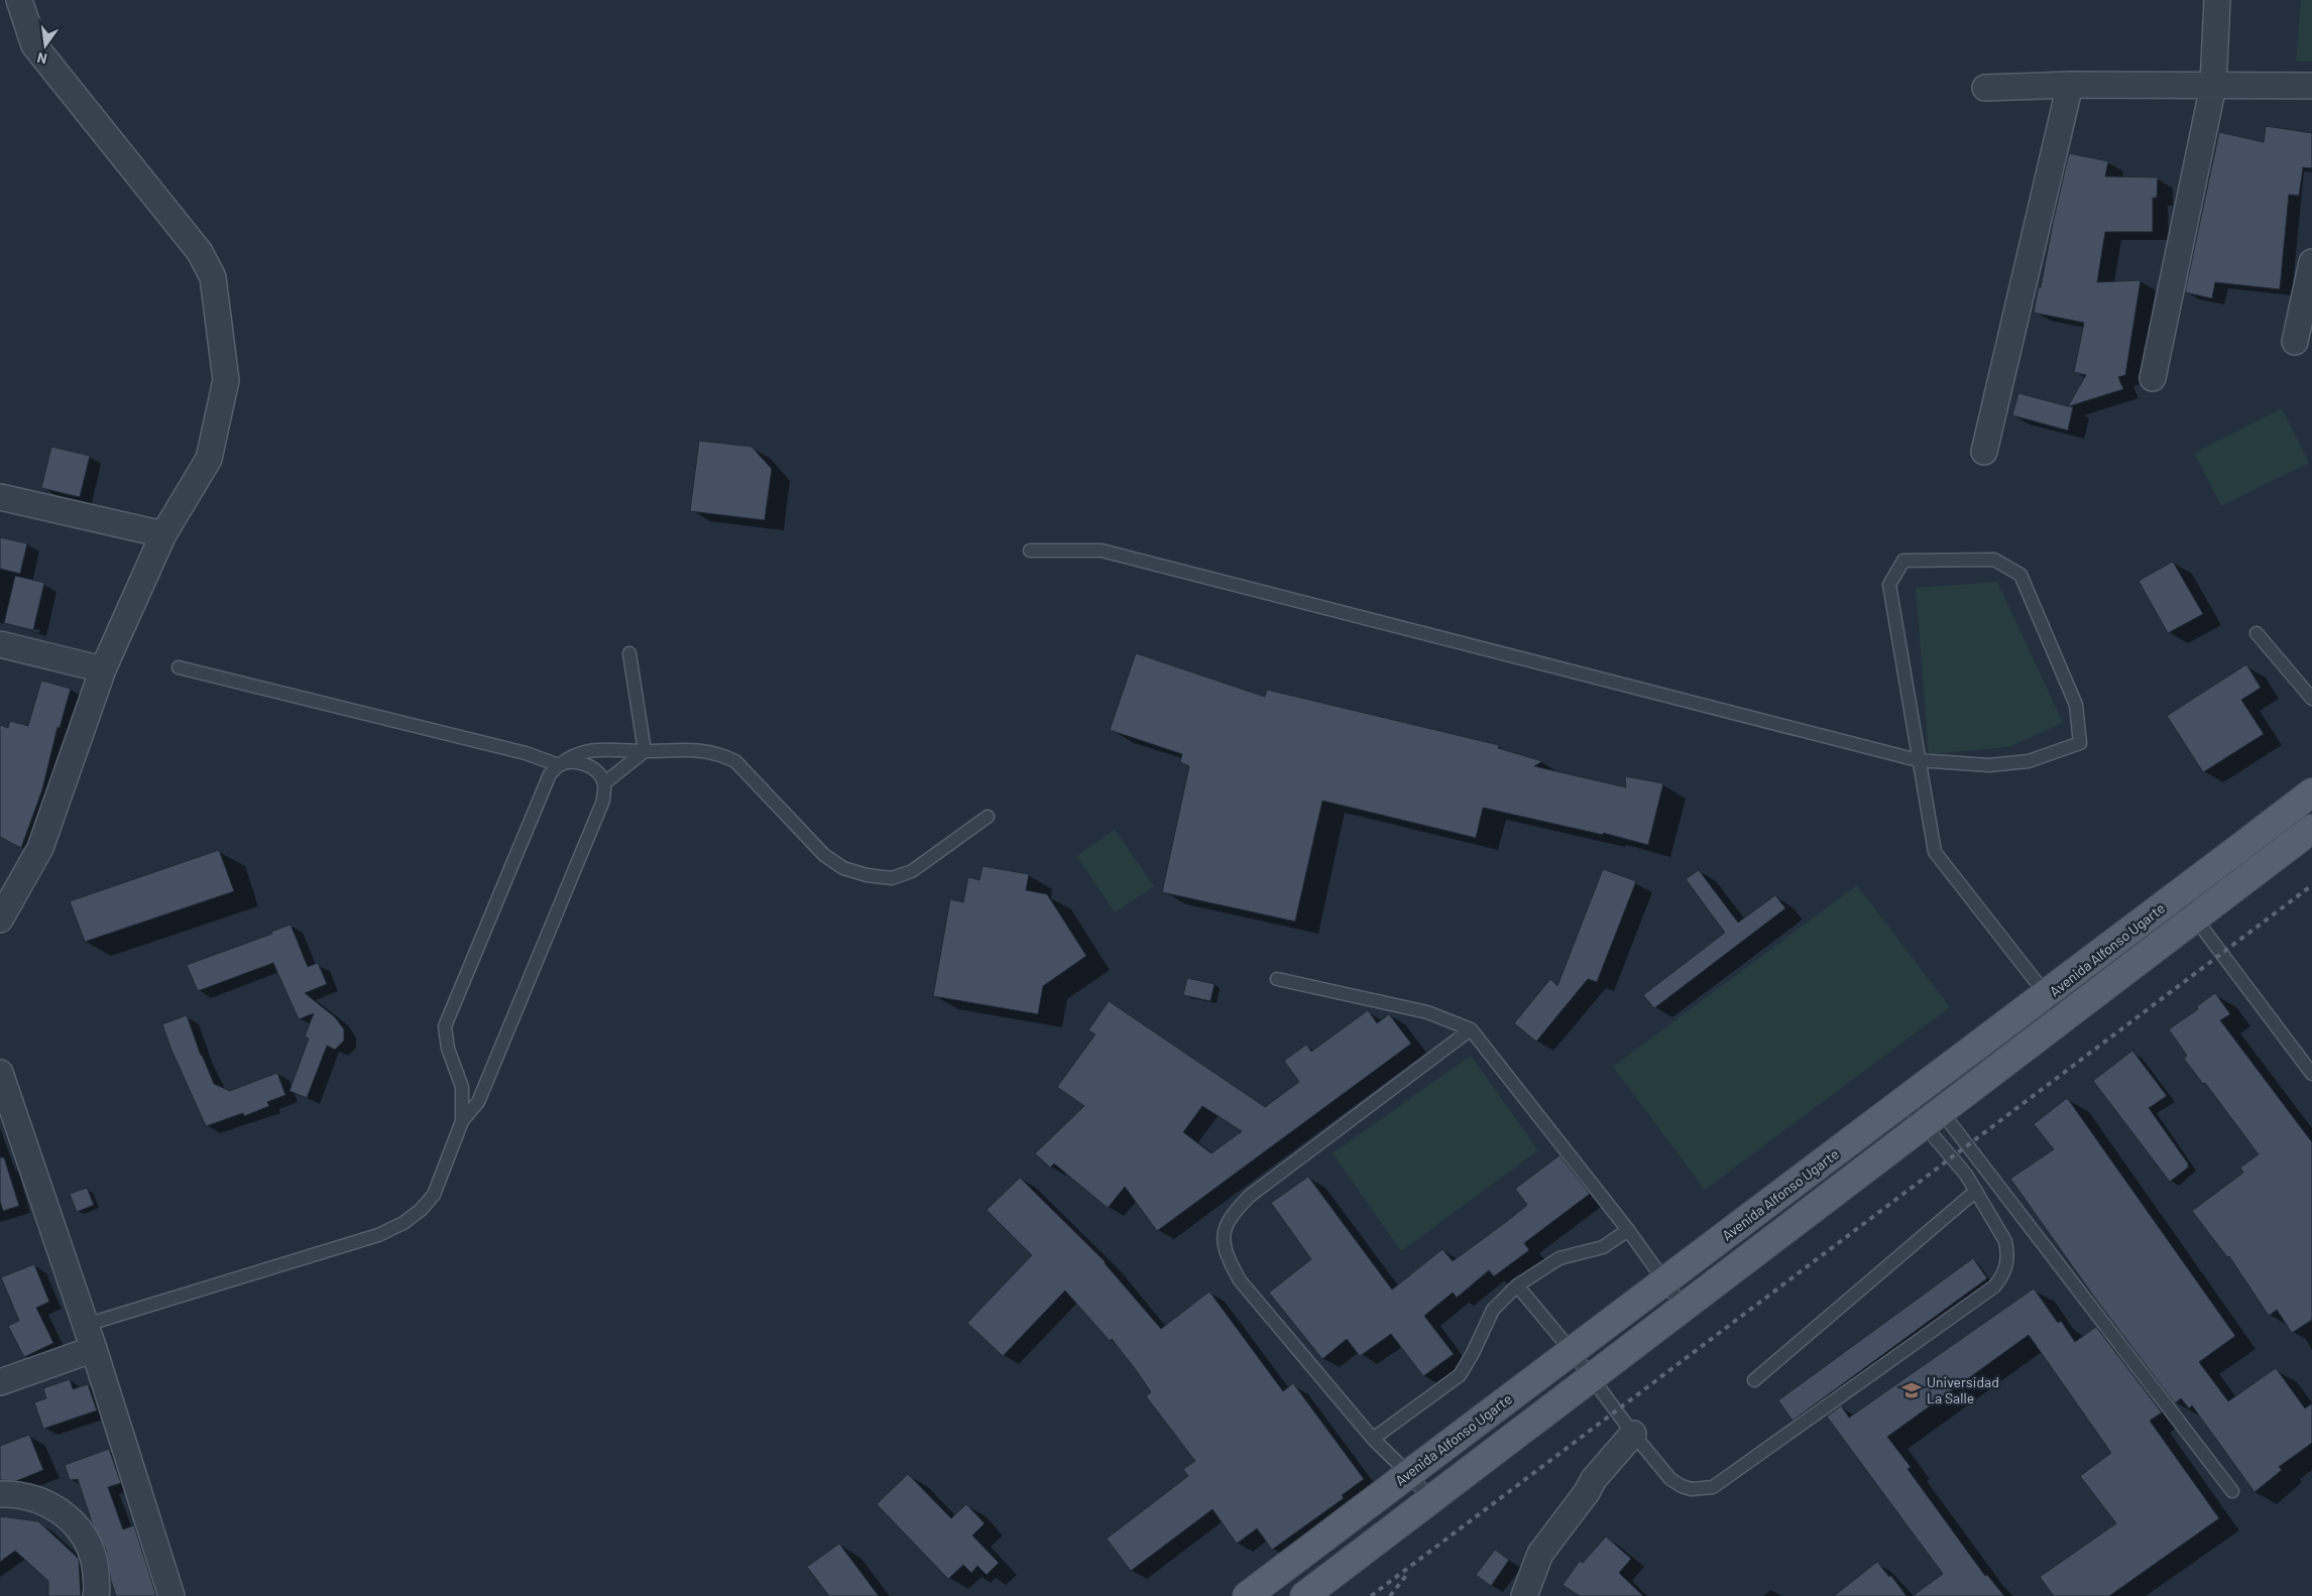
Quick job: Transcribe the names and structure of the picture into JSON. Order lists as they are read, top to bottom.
{
  "streets": {
    "main road": ["Avenida Alfonso Ugarte"]
  },
  "places": {
    "school or university": ["Universidad La Salle"]
  },
  "north": "bottom"
}
